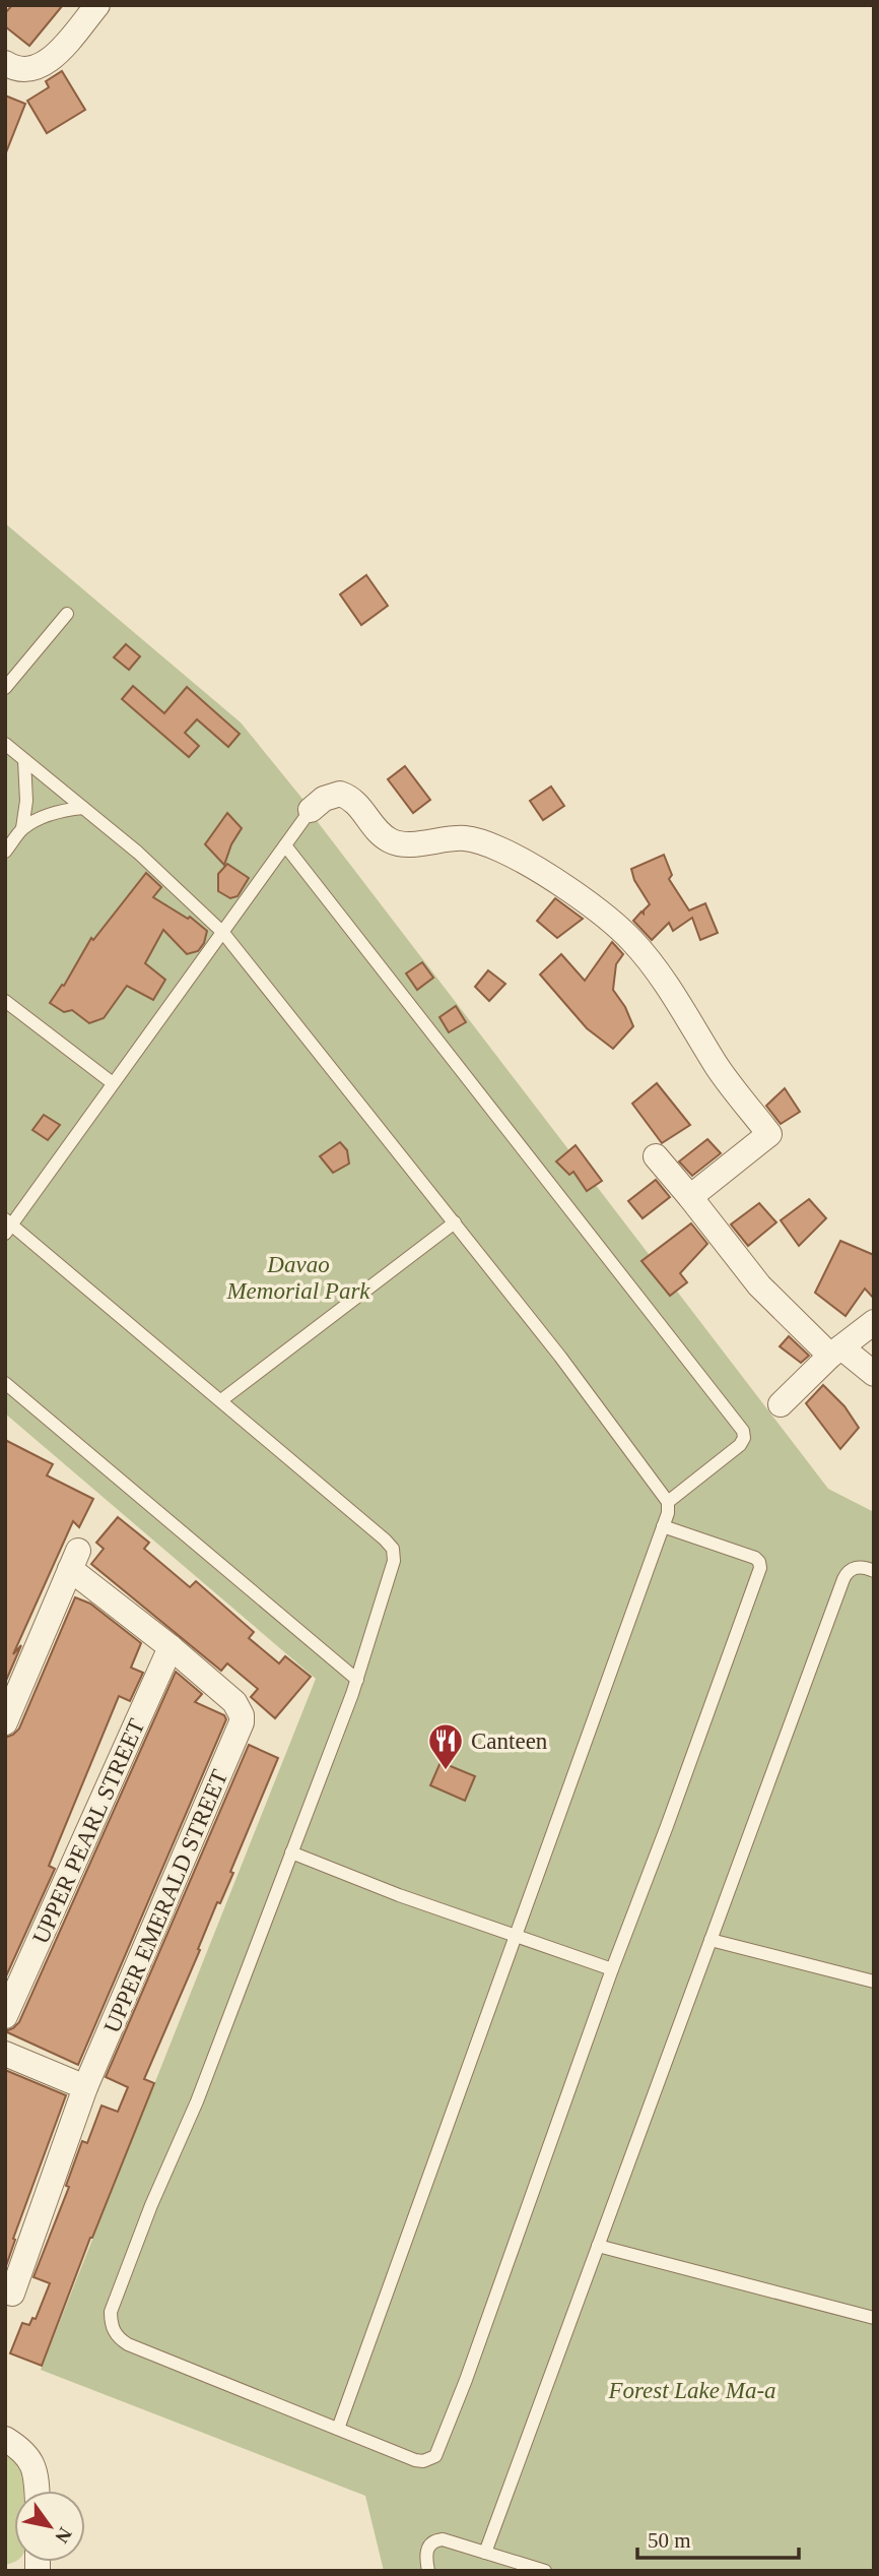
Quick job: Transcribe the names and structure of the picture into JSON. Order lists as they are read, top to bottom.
{
  "streets": {
    "street": ["UPPER PEARL STREET", "UPPER EMERALD STREET"]
  },
  "crossings": [
    ["UPPER PEARL STREET", "UPPER EMERALD STREET"]
  ],
  "parks": ["Davao Memorial Park", "Forest Lake Ma-a"],
  "places": {
    "restaurant": ["Canteen"]
  },
  "scale_bar": "50 m",
  "north": "bottom right"
}
